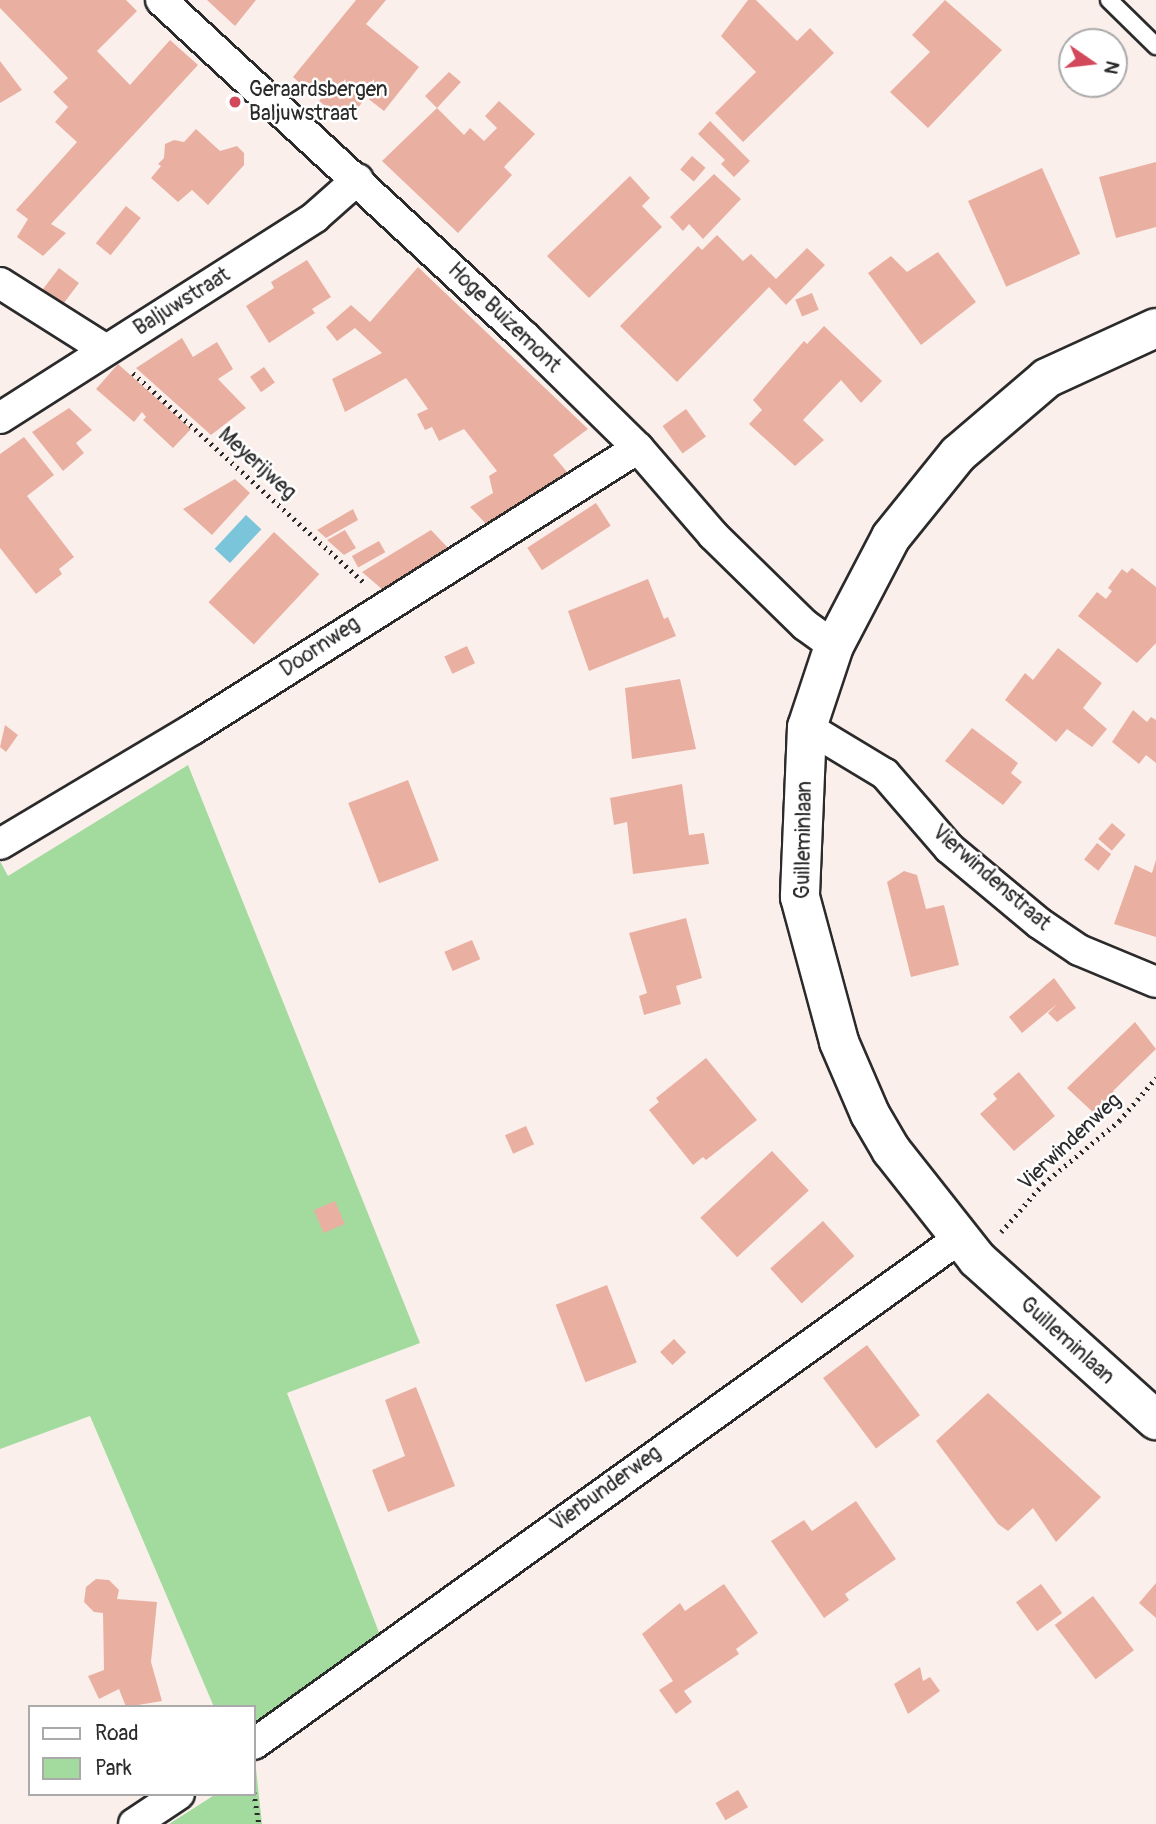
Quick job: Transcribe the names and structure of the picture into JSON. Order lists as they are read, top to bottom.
{
  "streets": {
    "main road": ["Guilleminlaan"],
    "street": [
      "Baljuwstraat",
      "Hoge Buizemont",
      "Doornweg",
      "Vierwindenstraat",
      "Vierbunderweg"
    ],
    "path": ["Meyerijweg", "Vierwindenweg"]
  },
  "crossings": [
    ["Baljuwstraat", "Hoge Buizemont"],
    ["Baljuwstraat", "Meyerijweg"],
    ["Hoge Buizemont", "Doornweg"],
    ["Hoge Buizemont", "Guilleminlaan"],
    ["Meyerijweg", "Doornweg"],
    ["Guilleminlaan", "Vierwindenstraat"],
    ["Guilleminlaan", "Vierwindenweg"],
    ["Guilleminlaan", "Vierbunderweg"],
    ["Vierwindenweg", "Vierbunderweg"]
  ],
  "places": ["Geraardsbergen Baljuwstraat"],
  "legend": ["Road", "Park"],
  "north": "right"
}
